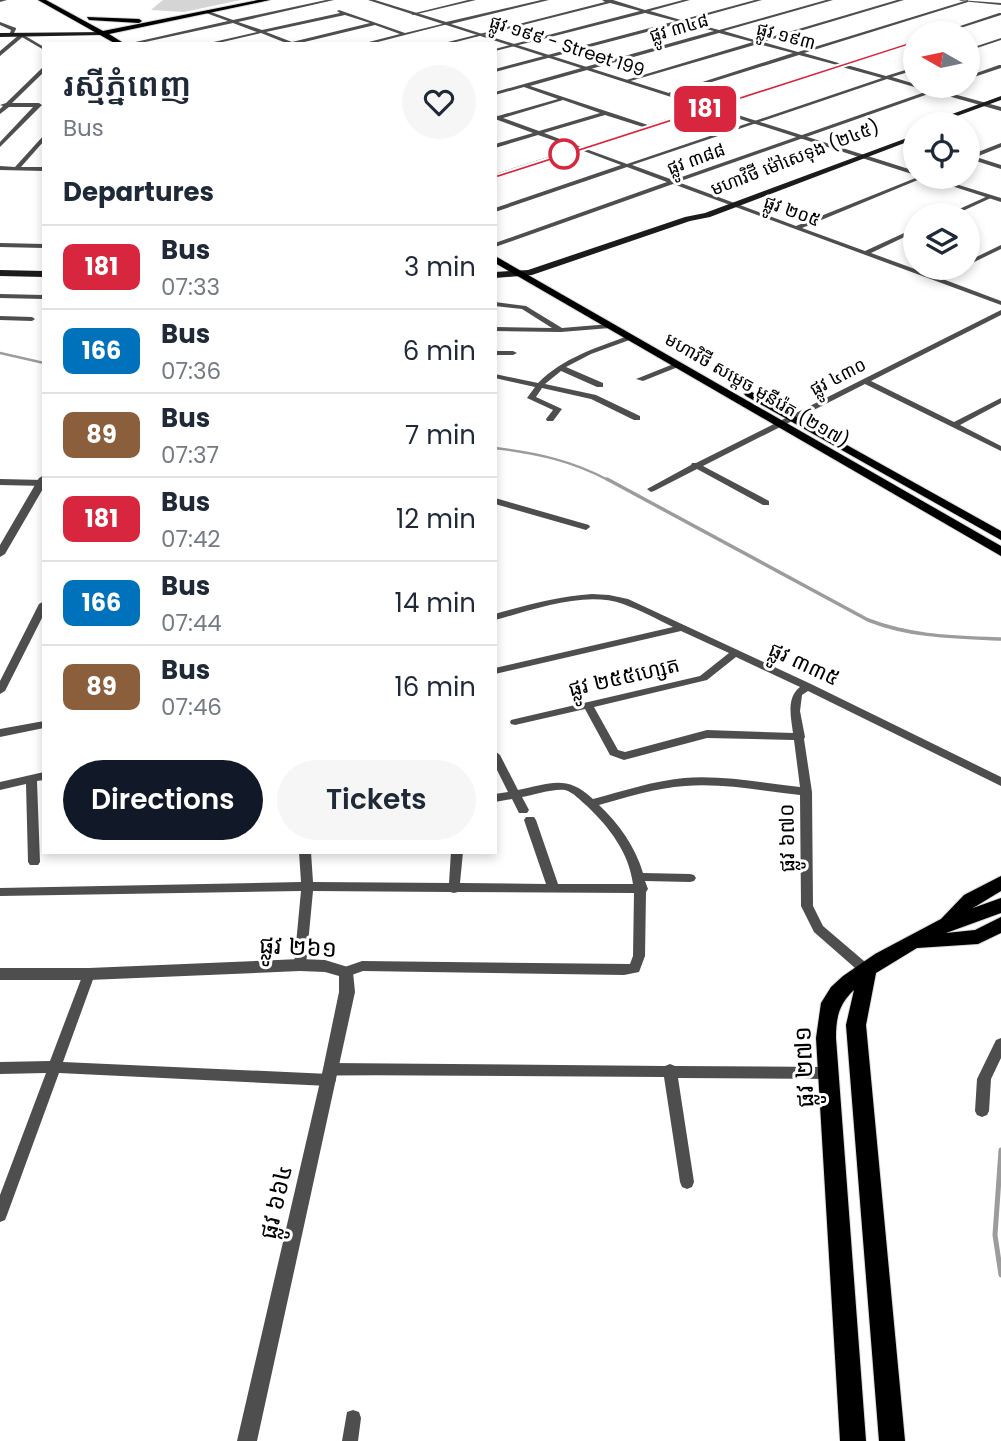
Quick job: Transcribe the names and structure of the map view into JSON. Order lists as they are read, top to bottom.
{
  "streets": {
    "main road": ["មហាវិថី ម៉ៅសេទុង (២៤៥)", "មហាវិថី សម្តេច មុនីរ៉េត (២១៧)", "ផ្លូវ ២៧១"],
    "street": [
      "ផ្លូវ ៣៤៨",
      "ផ្លូវ ១៩៣",
      "ផ្លូវ ១៩៩ - Street 199",
      "ផ្លូវ ៣៨៨",
      "ផ្លូវ ២០៥",
      "ផ្លូវ ៤៣០",
      "ផ្លូវ ៣៣៥",
      "ផ្លូវ ២៥៥ហ្សេត",
      "ផ្លូវ ៦៧០",
      "ផ្លូវ ២៦១",
      "ផ្លូវ ៦៦៤"
    ]
  },
  "crossings": [
    ["ផ្លូវ ៣៤៨", "ផ្លូវ ១៩៣"],
    ["ផ្លូវ ៣៤៨", "ផ្លូវ ១៩៩ - Street 199"],
    ["ផ្លូវ ១៩៩ - Street 199", "មហាវិថី ម៉ៅសេទុង (២៤៥)"],
    ["ផ្លូវ ១៩៩ - Street 199", "ផ្លូវ ៣៨៨"],
    ["មហាវិថី ម៉ៅសេទុង (២៤៥)", "ផ្លូវ ២០៥"],
    ["មហាវិថី ម៉ៅសេទុង (២៤៥)", "មហាវិថី សម្តេច មុនីរ៉េត (២១៧)"],
    ["ផ្លូវ ៣៨៨", "ផ្លូវ ២០៥"],
    ["ផ្លូវ ៤៣០", "មហាវិថី សម្តេច មុនីរ៉េត (២១៧)"],
    ["ផ្លូវ ៣៣៥", "ផ្លូវ ២៥៥ហ្សេត"],
    ["ផ្លូវ ៣៣៥", "ផ្លូវ ៦៧០"],
    ["ផ្លូវ ៦៧០", "ផ្លូវ ២៧១"],
    ["ផ្លូវ ២៦១", "ផ្លូវ ៦៦៤"]
  ],
  "lines": ["bus line 181"],
  "north": "left",
  "page": {
    "on_map": "181",
    "heading": [
      ["រស្មីភ្នំពេញ", "Bus"],
      "Departures"
    ],
    "list": [
      {
        "mark": "181",
        "name": "Bus",
        "note": "07:33",
        "value": "3 min"
      },
      {
        "mark": "166",
        "name": "Bus",
        "note": "07:36",
        "value": "6 min"
      },
      {
        "mark": "89",
        "name": "Bus",
        "note": "07:37",
        "value": "7 min"
      },
      {
        "mark": "181",
        "name": "Bus",
        "note": "07:42",
        "value": "12 min"
      },
      {
        "mark": "166",
        "name": "Bus",
        "note": "07:44",
        "value": "14 min"
      },
      {
        "mark": "89",
        "name": "Bus",
        "note": "07:46",
        "value": "16 min"
      }
    ],
    "buttons": ["Directions", "Tickets"]
  }
}
